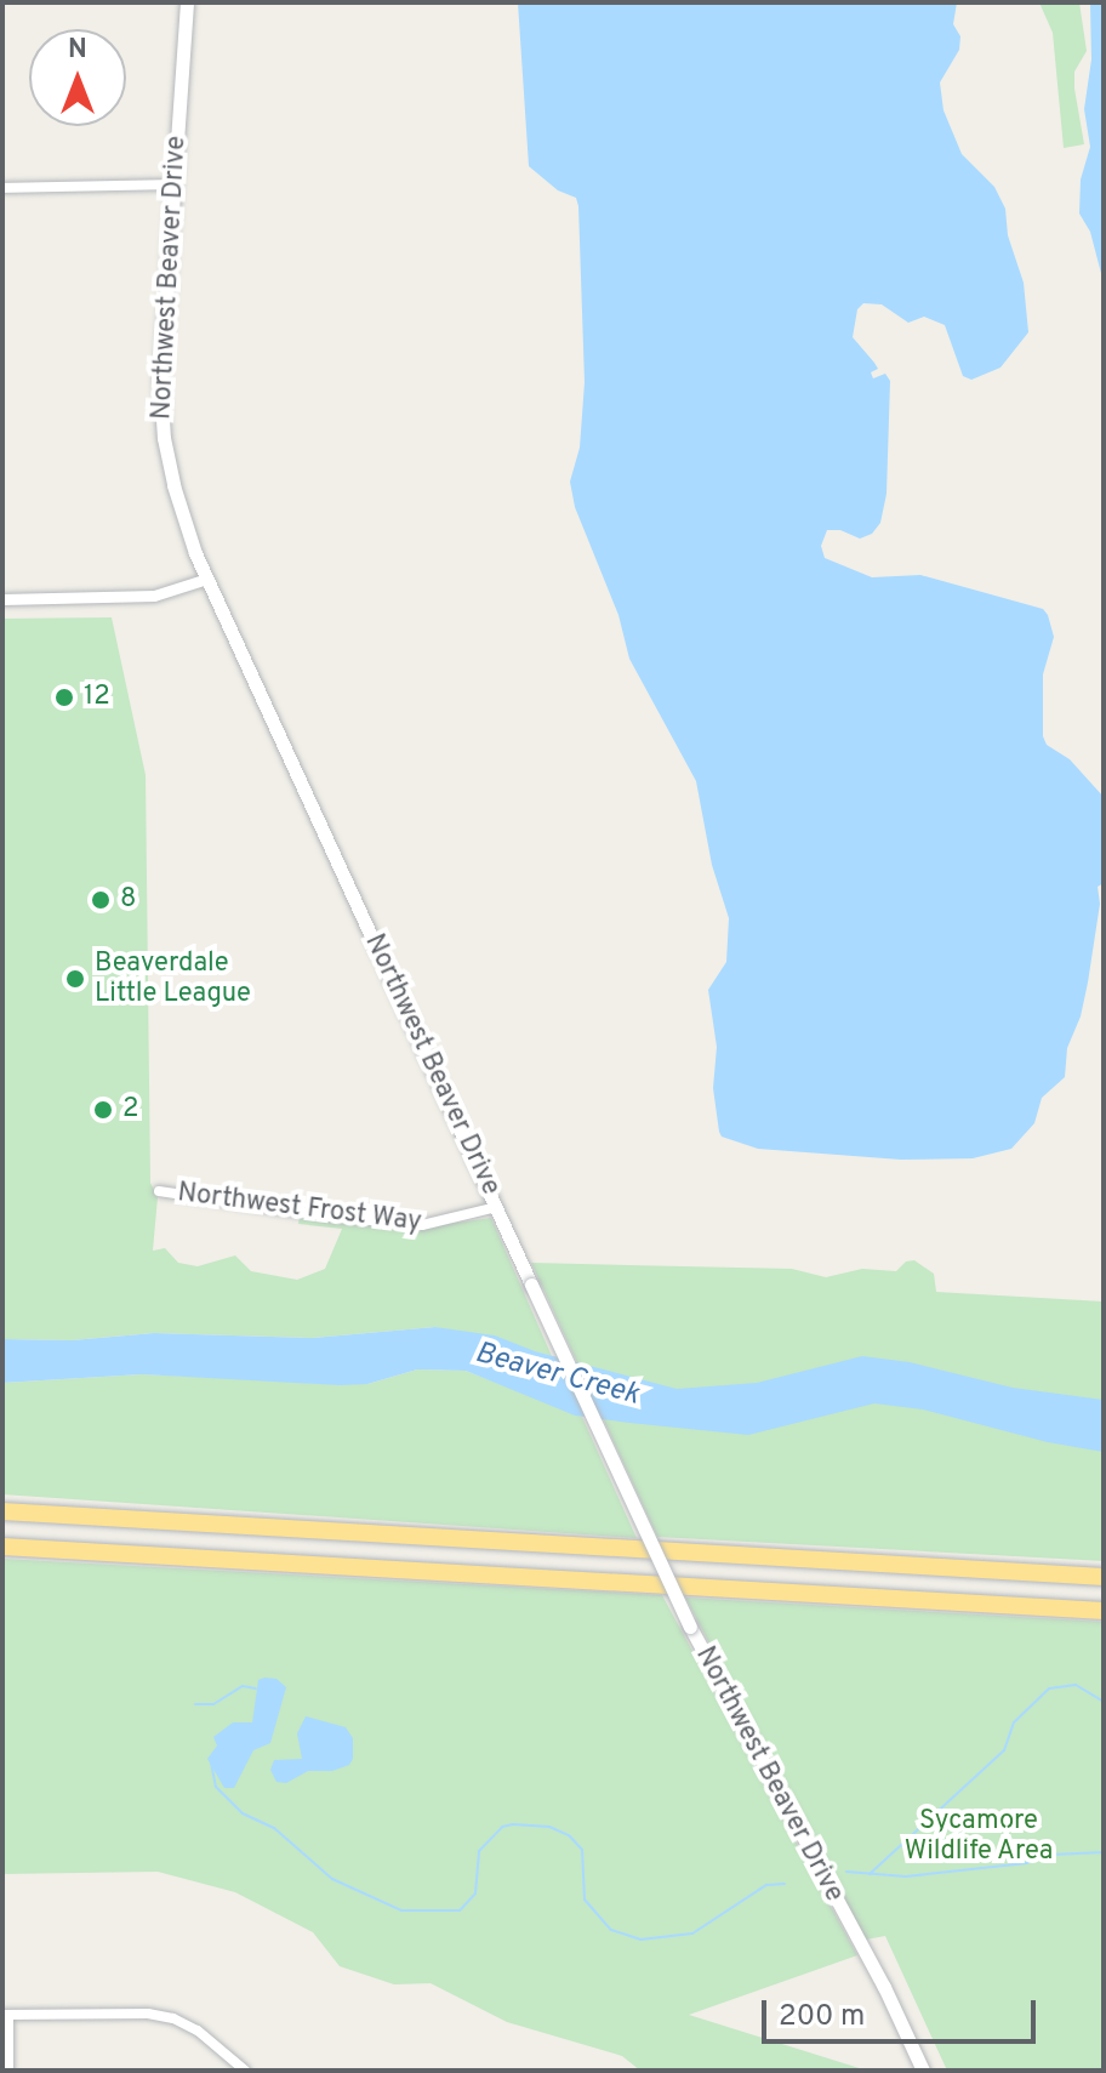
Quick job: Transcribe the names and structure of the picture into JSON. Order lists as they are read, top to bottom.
{
  "streets": {
    "main road": ["Northwest Beaver Drive"],
    "street": ["Northwest Frost Way"]
  },
  "crossings": [
    ["Northwest Beaver Drive", "Northwest Frost Way"]
  ],
  "water": ["Beaver Creek"],
  "parks": ["Sycamore Wildlife Area"],
  "places": [
    "12",
    "8",
    "Beaverdale Little League",
    "2"
  ],
  "scale_bar": "200 m",
  "north": "top"
}
